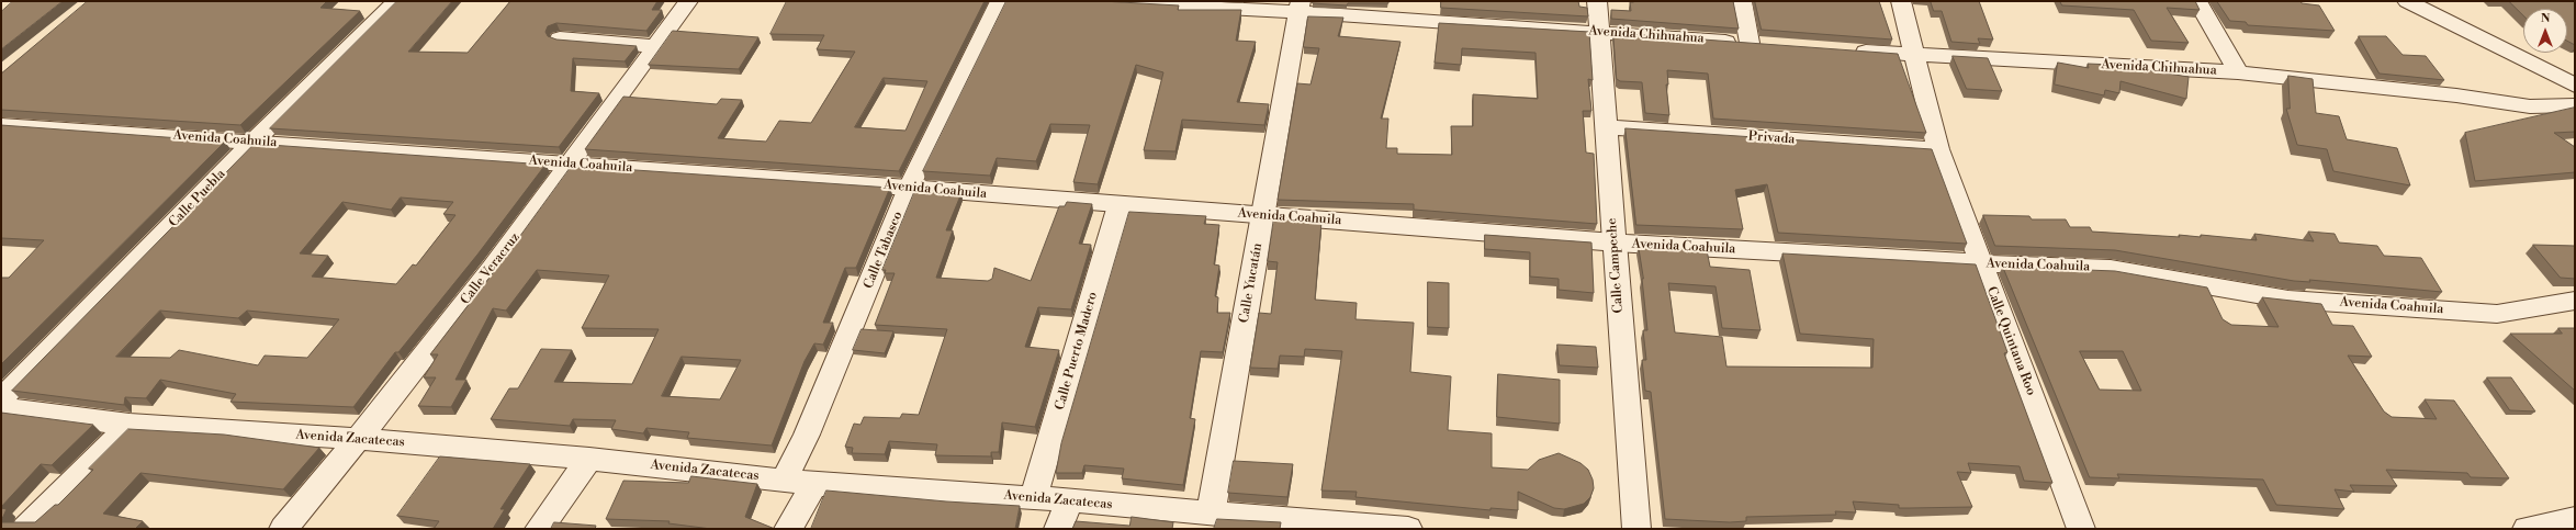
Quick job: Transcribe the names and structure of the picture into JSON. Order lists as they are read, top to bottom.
{
  "streets": {
    "street": [
      "Avenida Chihuahua",
      "Privada",
      "Avenida Coahuila",
      "Calle Puebla",
      "Calle Tabasco",
      "Calle Campeche",
      "Calle Veracruz",
      "Calle Yucatán",
      "Calle Quintana Roo",
      "Calle Puerto Madero",
      "Avenida Zacatecas"
    ]
  },
  "crossings": [
    ["Avenida Chihuahua", "Calle Campeche"],
    ["Avenida Chihuahua", "Calle Yucatán"],
    ["Avenida Chihuahua", "Calle Quintana Roo"],
    ["Privada", "Calle Campeche"],
    ["Privada", "Calle Quintana Roo"],
    ["Avenida Coahuila", "Calle Puebla"],
    ["Avenida Coahuila", "Calle Tabasco"],
    ["Avenida Coahuila", "Calle Campeche"],
    ["Avenida Coahuila", "Calle Veracruz"],
    ["Avenida Coahuila", "Calle Yucatán"],
    ["Avenida Coahuila", "Calle Quintana Roo"],
    ["Avenida Coahuila", "Calle Puerto Madero"],
    ["Calle Tabasco", "Avenida Zacatecas"],
    ["Calle Veracruz", "Avenida Zacatecas"],
    ["Calle Yucatán", "Avenida Zacatecas"],
    ["Calle Puerto Madero", "Avenida Zacatecas"]
  ],
  "north": "top"
}
